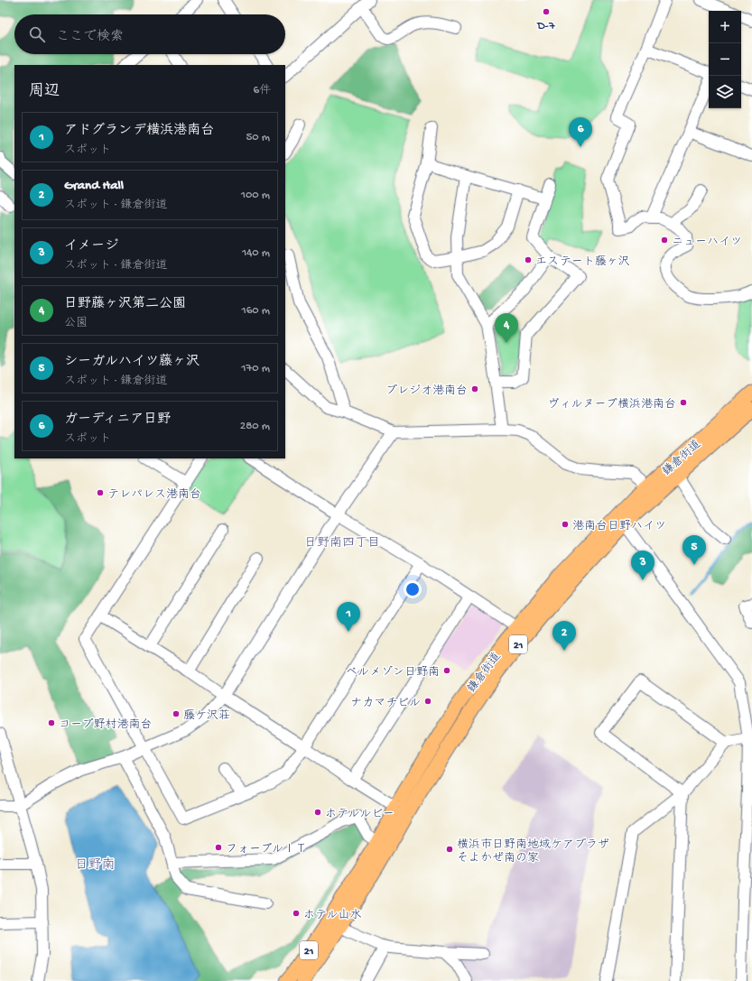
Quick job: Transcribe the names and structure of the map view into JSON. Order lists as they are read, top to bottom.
{
  "streets": {
    "main road": ["鎌倉街道", "21"]
  },
  "districts": ["日野南四丁目", "日野南"],
  "places": [
    "D-7",
    "ニューハイツ",
    "エステート藤ヶ沢",
    "プレジオ港南台",
    "ヴィルヌーブ横浜港南台",
    "テレパレス港南台",
    "港南台日野ハイツ",
    "ベルメゾン日野南",
    "ナカマチビル",
    "藤ケ沢荘",
    "コープ野村港南台",
    "ホテルルビー",
    "フォーブルＩＴ",
    "横浜市日野南地域ケアプラザ そよかぜ南の家",
    "ホテル山水"
  ],
  "page": {
    "map_buttons": ["+", "−"],
    "search": "ここで検索",
    "heading": ["周辺", "6件"],
    "list": [
      {
        "mark": "1",
        "name": "アドグランデ横浜港南台",
        "note": "スポット",
        "value": "50 m"
      },
      {
        "mark": "2",
        "name": "Grand Hall",
        "note": "スポット · 鎌倉街道",
        "value": "100 m"
      },
      {
        "mark": "3",
        "name": "イメージ",
        "note": "スポット · 鎌倉街道",
        "value": "140 m"
      },
      {
        "mark": "4",
        "name": "日野藤ヶ沢第二公園",
        "note": "公園",
        "value": "160 m"
      },
      {
        "mark": "5",
        "name": "シーガルハイツ藤ヶ沢",
        "note": "スポット · 鎌倉街道",
        "value": "170 m"
      },
      {
        "mark": "6",
        "name": "ガーディニア日野",
        "note": "スポット",
        "value": "280 m"
      }
    ],
    "pins": [
      "6",
      "4",
      "5",
      "3",
      "1",
      "2"
    ]
  }
}
